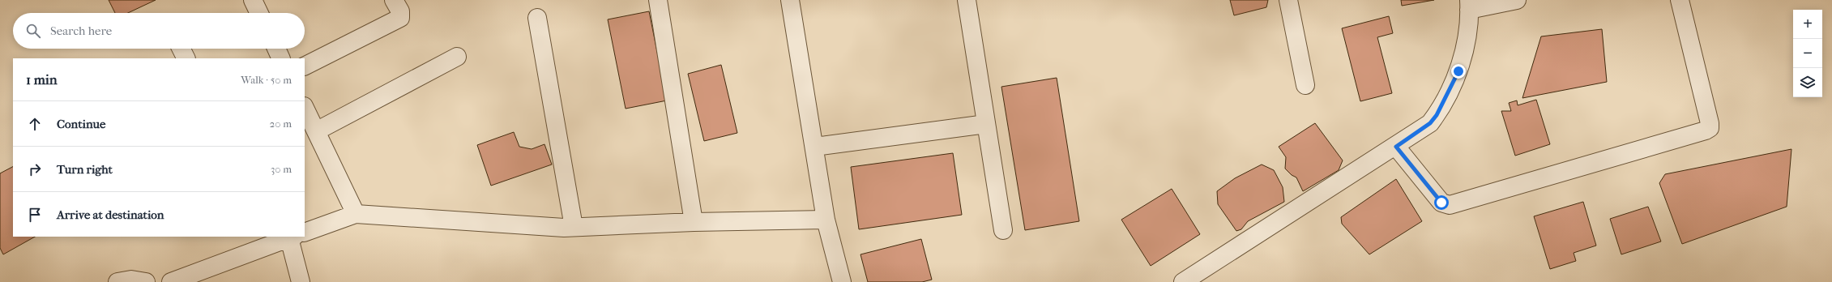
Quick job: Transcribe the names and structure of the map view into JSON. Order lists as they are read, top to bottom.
{
  "page": {
    "map_buttons": ["+", "−"],
    "search": "Search here",
    "heading": ["1 min", "Walk · 50 m"],
    "list": [
      ["Continue", "20 m"],
      ["Turn right", "30 m"],
      "Arrive at destination"
    ]
  }
}
